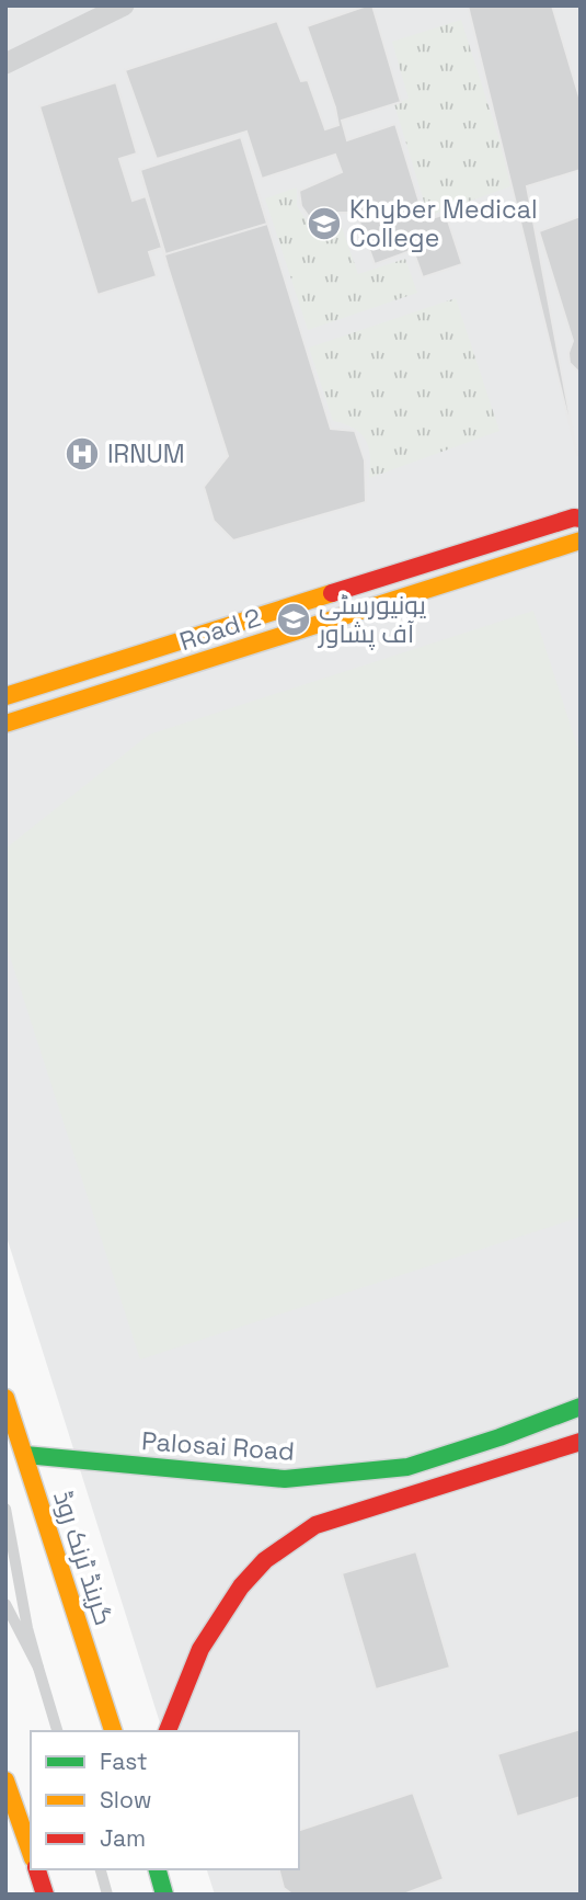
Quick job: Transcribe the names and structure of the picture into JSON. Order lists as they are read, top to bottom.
{
  "streets": {
    "main road": ["Road 2", "Palosai Road", "گرینڈ ٹرنک روڈ"]
  },
  "crossings": [
    ["Palosai Road", "گرینڈ ٹرنک روڈ"]
  ],
  "places": {
    "school or university": ["Khyber Medical College", "یونیورسٹی آف پشاور"],
    "hospital": ["IRNUM"]
  },
  "legend": ["Fast", "Slow", "Jam"]
}
